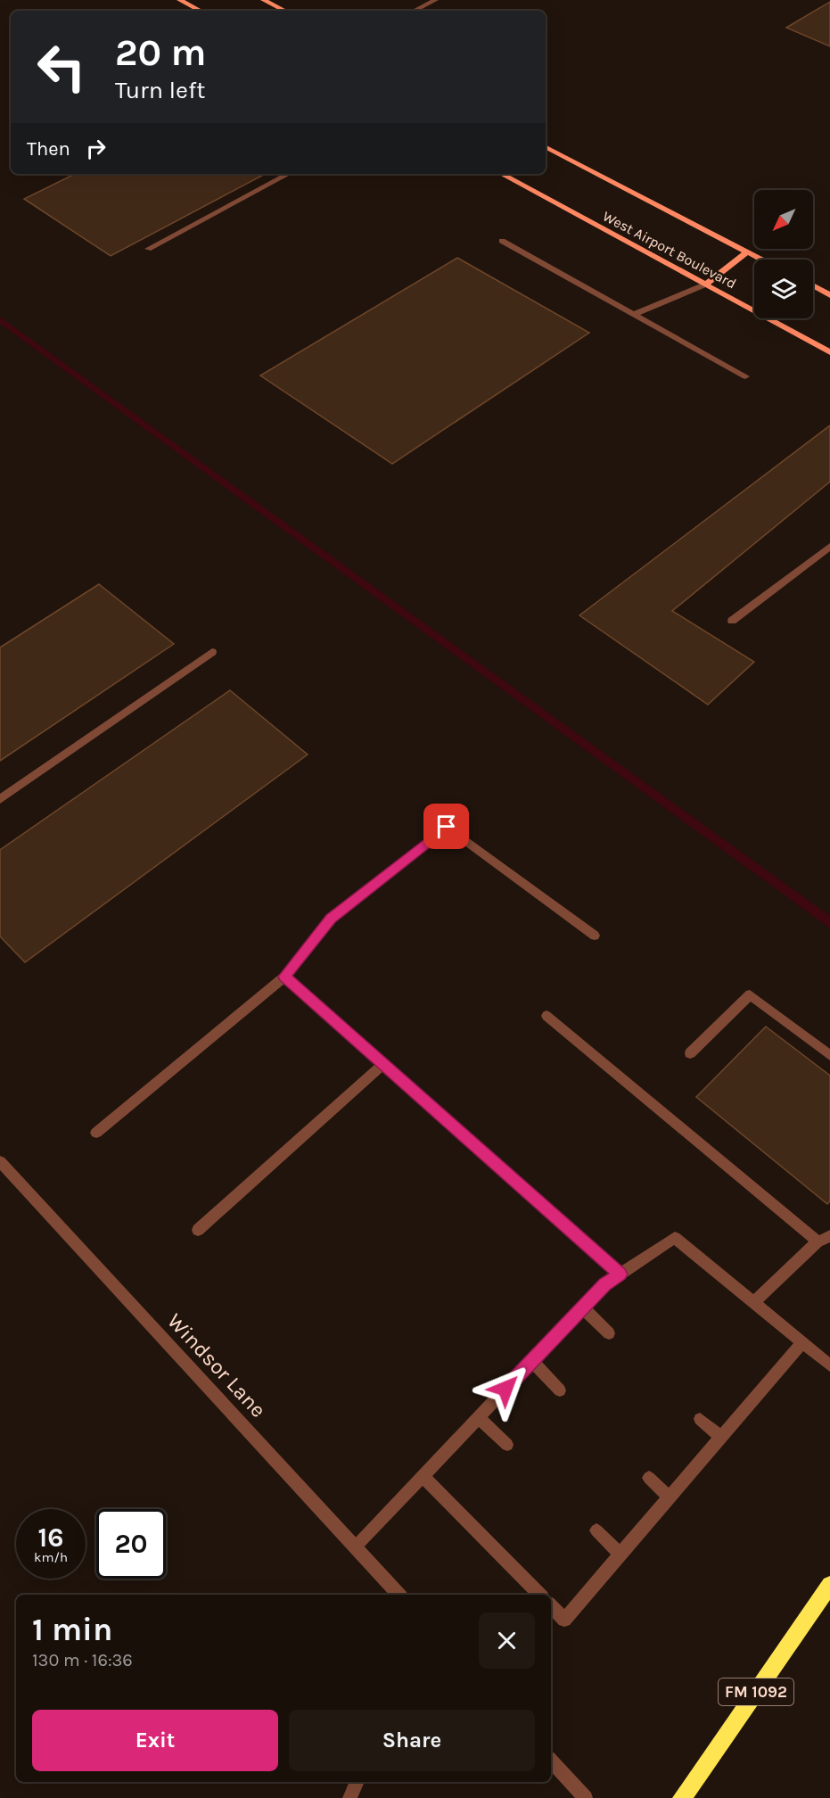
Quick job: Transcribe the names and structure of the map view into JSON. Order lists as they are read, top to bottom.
{
  "streets": {
    "main road": ["West Airport Boulevard", "FM 1092"],
    "street": ["Windsor Lane"]
  },
  "north": "bottom left",
  "page": {
    "turn": ["20 m", "Turn left"],
    "then": "Then",
    "speed": "16 km/h",
    "limit": "20",
    "heading": ["1 min", "130 m · 16:36"],
    "buttons": ["Exit", "Share"]
  }
}
